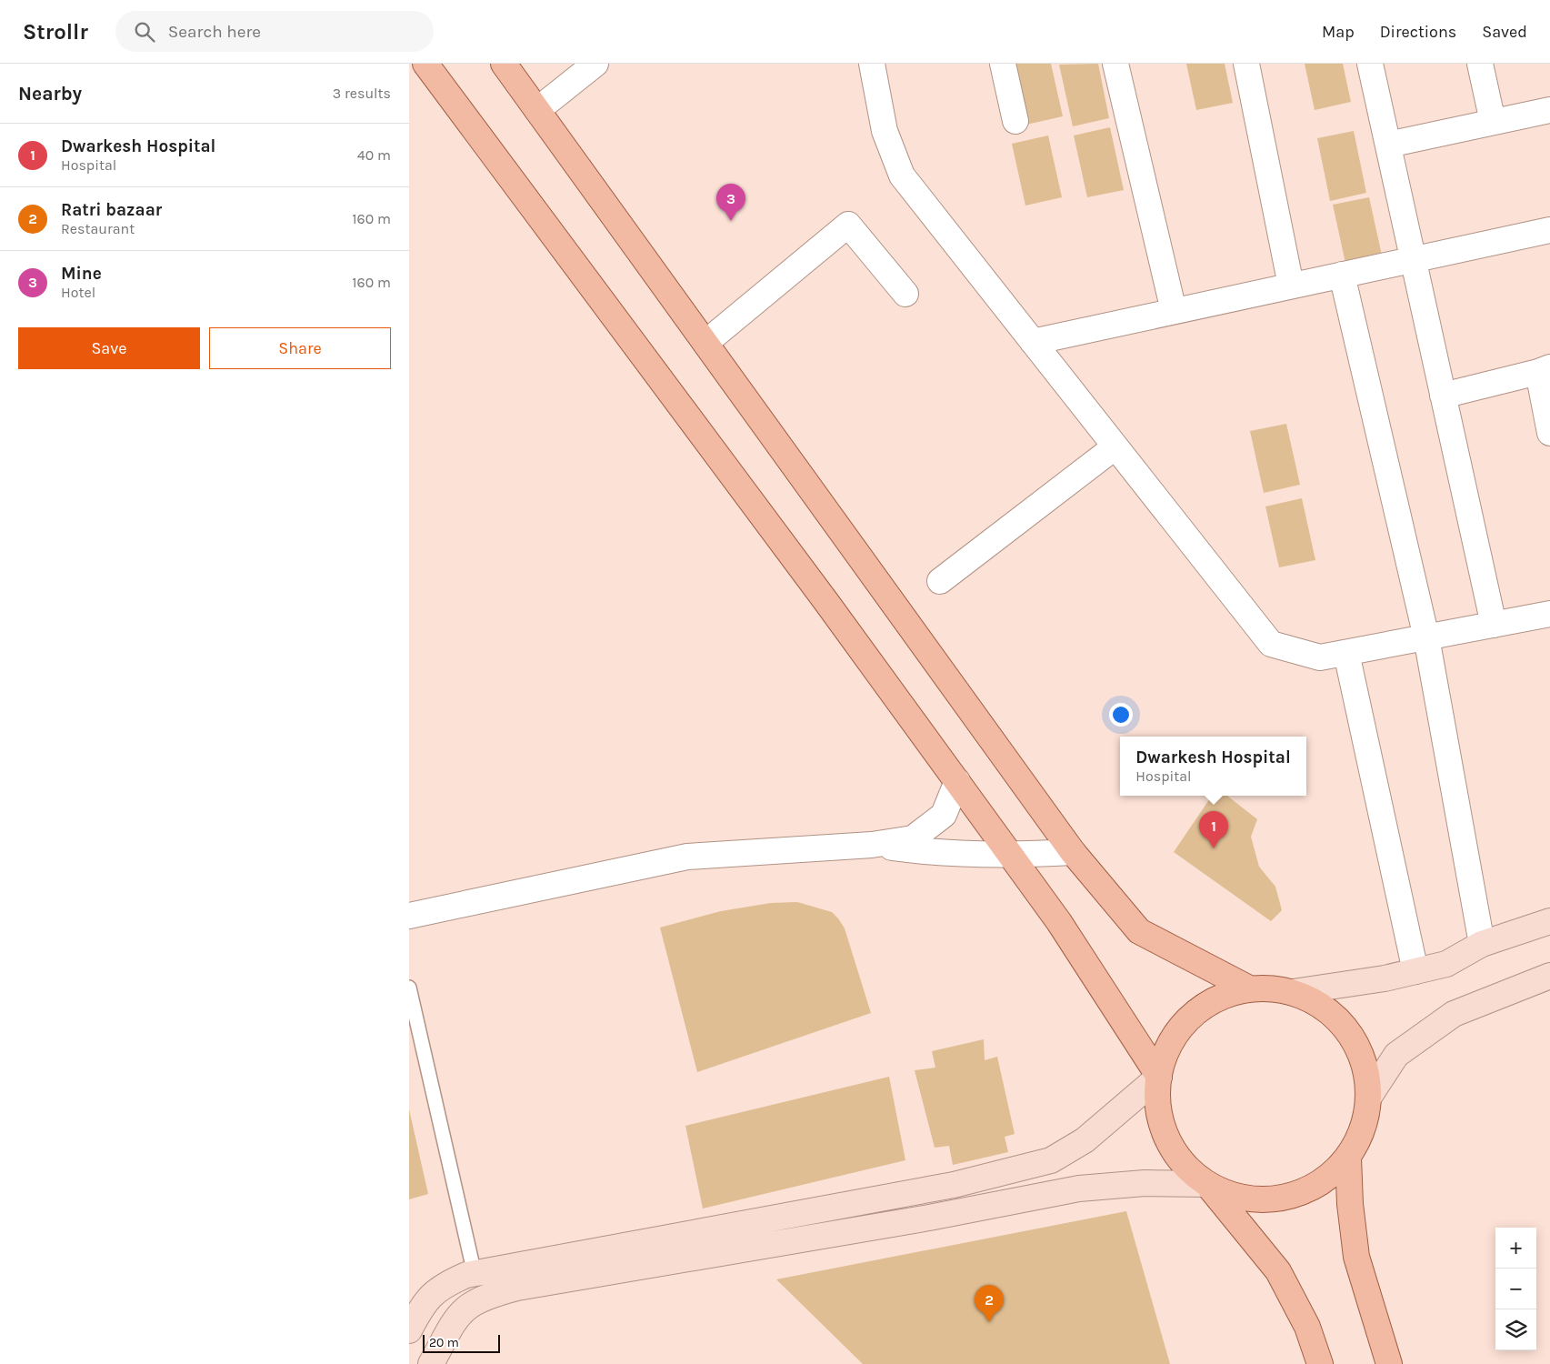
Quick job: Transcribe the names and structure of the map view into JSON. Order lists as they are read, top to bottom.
{
  "scale_bar": "20 m",
  "page": {
    "header": "Strollr",
    "search": "Search here",
    "nav": ["Map", "Directions", "Saved"],
    "heading": ["Nearby", "3 results"],
    "list": [
      {
        "mark": "1",
        "name": "Dwarkesh Hospital",
        "note": "Hospital",
        "value": "40 m"
      },
      {
        "mark": "2",
        "name": "Ratri bazaar",
        "note": "Restaurant",
        "value": "160 m"
      },
      {
        "mark": "3",
        "name": "Mine",
        "note": "Hotel",
        "value": "160 m"
      }
    ],
    "pins": ["3", "1", "2"],
    "buttons": ["Save", "Share"],
    "popup": ["Dwarkesh Hospital", "Hospital"],
    "map_buttons": ["+", "−"],
    "scale": "20 m"
  }
}
